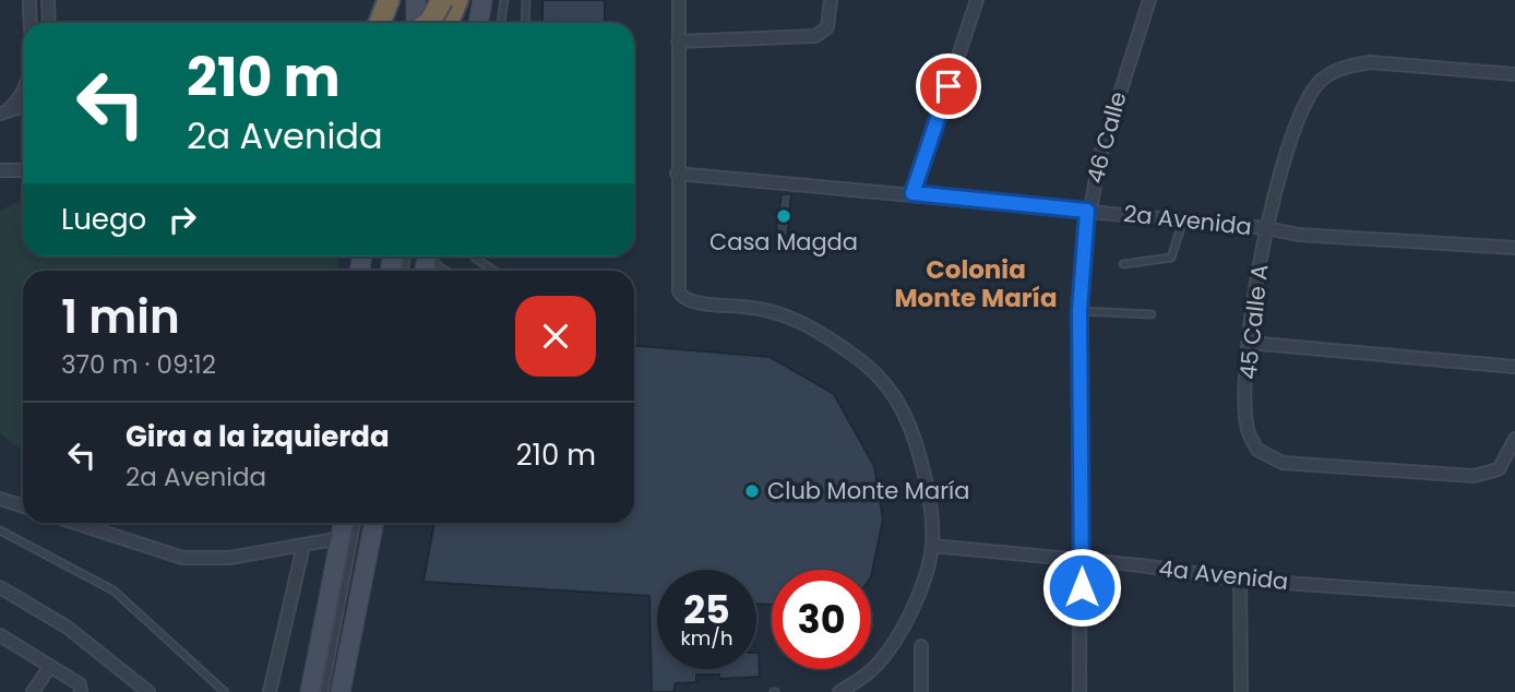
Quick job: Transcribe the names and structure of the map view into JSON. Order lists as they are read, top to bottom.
{
  "streets": {
    "street": [
      "46 Calle",
      "2a Avenida",
      "45 Calle A",
      "4a Avenida"
    ]
  },
  "crossings": [
    ["46 Calle", "2a Avenida"],
    ["46 Calle", "4a Avenida"],
    ["2a Avenida", "45 Calle A"]
  ],
  "districts": ["Colonia Monte María"],
  "places": ["Casa Magda", "Club Monte María"],
  "page": {
    "turn": ["210 m", "2a Avenida"],
    "then": "Luego",
    "heading": ["1 min", "370 m · 09:12"],
    "list": [
      {
        "name": "Gira a la izquierda",
        "note": "2a Avenida",
        "value": "210 m"
      }
    ],
    "speed": "25 km/h",
    "limit": "30"
  }
}
